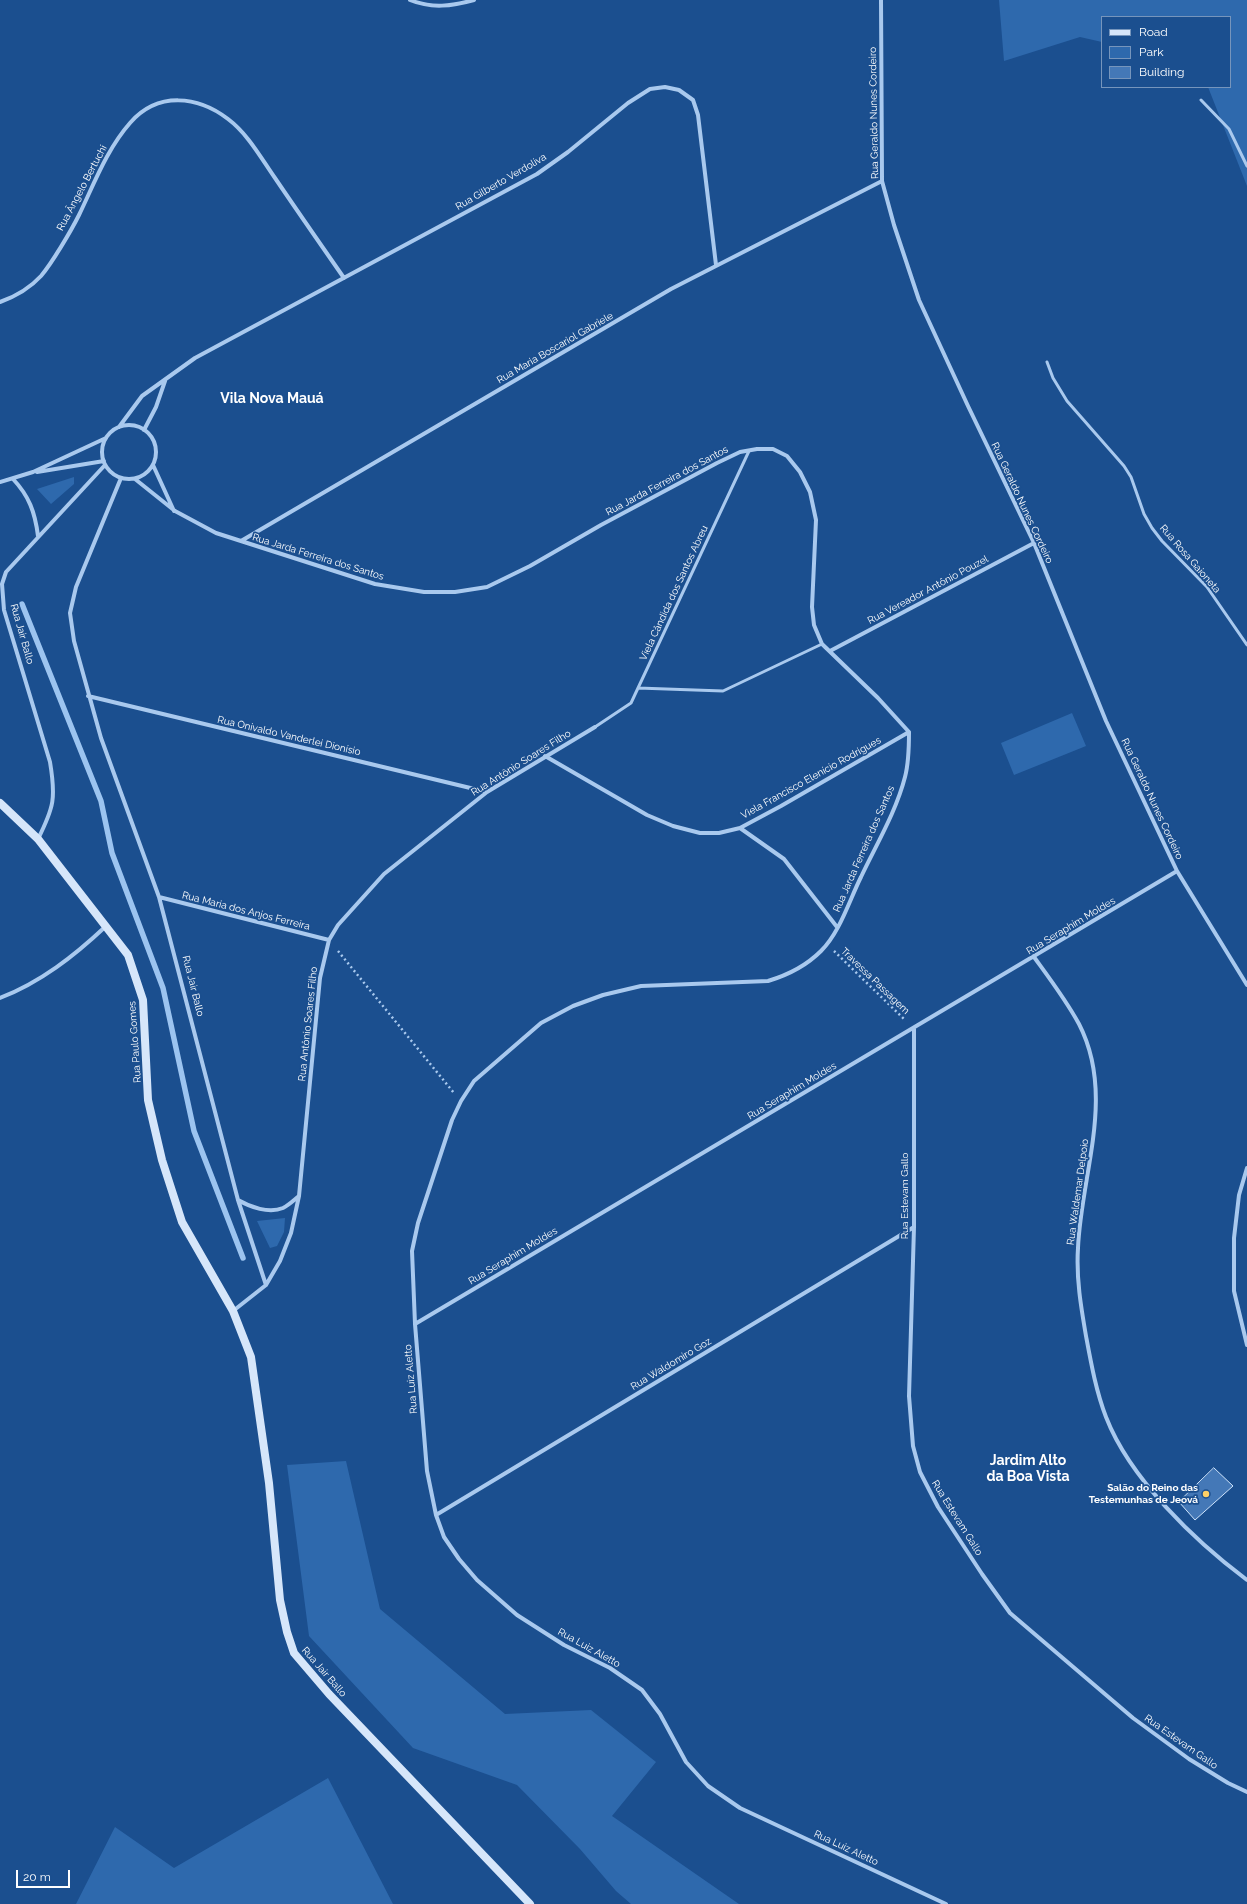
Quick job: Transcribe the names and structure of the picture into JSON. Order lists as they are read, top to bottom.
{
  "streets": {
    "main road": ["Rua Jair Ballo", "Rua Paulo Gomes"],
    "street": [
      "Rua Geraldo Nunes Cordeiro",
      "Rua Gilberto Verdoliva",
      "Rua Ângelo Bertuchi",
      "Rua Maria Boscariol Gabriele",
      "Rua Jarda Ferreira dos Santos",
      "Rua Vereador Antônio Pouzel",
      "Rua Onivaldo Vanderlei Dionísio",
      "Rua Antônio Soares Filho",
      "Viela Francisco Elenício Rodrigues",
      "Rua Maria dos Anjos Ferreira",
      "Rua Seraphim Moldes",
      "Rua Waldemar Delpoio",
      "Rua Estevam Gallo",
      "Rua Waldomiro Goz",
      "Rua Luiz Aletto"
    ],
    "lane": ["Rua Rosa Gaioneta", "Viela Cândida dos Santos Abreu"],
    "path": ["Travessa Passagem"]
  },
  "crossings": [
    ["Rua Geraldo Nunes Cordeiro", "Rua Maria Boscariol Gabriele"],
    ["Rua Geraldo Nunes Cordeiro", "Rua Vereador Antônio Pouzel"],
    ["Rua Geraldo Nunes Cordeiro", "Rua Seraphim Moldes"],
    ["Rua Gilberto Verdoliva", "Rua Ângelo Bertuchi"],
    ["Rua Gilberto Verdoliva", "Rua Maria Boscariol Gabriele"],
    ["Rua Gilberto Verdoliva", "Rua Jarda Ferreira dos Santos"],
    ["Rua Gilberto Verdoliva", "Rua Jair Ballo"],
    ["Rua Maria Boscariol Gabriele", "Rua Jarda Ferreira dos Santos"],
    ["Rua Jarda Ferreira dos Santos", "Rua Vereador Antônio Pouzel"],
    ["Rua Jarda Ferreira dos Santos", "Viela Cândida dos Santos Abreu"],
    ["Rua Jarda Ferreira dos Santos", "Rua Jair Ballo"],
    ["Rua Jarda Ferreira dos Santos", "Viela Francisco Elenício Rodrigues"],
    ["Rua Jarda Ferreira dos Santos", "Rua Seraphim Moldes"],
    ["Rua Jarda Ferreira dos Santos", "Travessa Passagem"],
    ["Rua Jarda Ferreira dos Santos", "Rua Luiz Aletto"],
    ["Viela Cândida dos Santos Abreu", "Rua Antônio Soares Filho"],
    ["Rua Jair Ballo", "Rua Onivaldo Vanderlei Dionísio"],
    ["Rua Jair Ballo", "Rua Antônio Soares Filho"],
    ["Rua Jair Ballo", "Rua Maria dos Anjos Ferreira"],
    ["Rua Jair Ballo", "Rua Paulo Gomes"],
    ["Rua Onivaldo Vanderlei Dionísio", "Rua Antônio Soares Filho"],
    ["Rua Antônio Soares Filho", "Viela Francisco Elenício Rodrigues"],
    ["Rua Antônio Soares Filho", "Rua Maria dos Anjos Ferreira"],
    ["Rua Antônio Soares Filho", "Rua Paulo Gomes"],
    ["Rua Seraphim Moldes", "Travessa Passagem"],
    ["Rua Seraphim Moldes", "Rua Waldemar Delpoio"],
    ["Rua Seraphim Moldes", "Rua Estevam Gallo"],
    ["Rua Seraphim Moldes", "Rua Luiz Aletto"],
    ["Travessa Passagem", "Rua Estevam Gallo"],
    ["Rua Estevam Gallo", "Rua Waldomiro Goz"],
    ["Rua Waldomiro Goz", "Rua Luiz Aletto"]
  ],
  "districts": ["Vila Nova Mauá", "Jardim Alto da Boa Vista"],
  "places": ["Salão do Reino das Testemunhas de Jeová"],
  "legend": ["Road", "Park", "Building"],
  "scale_bar": "20 m"
}
